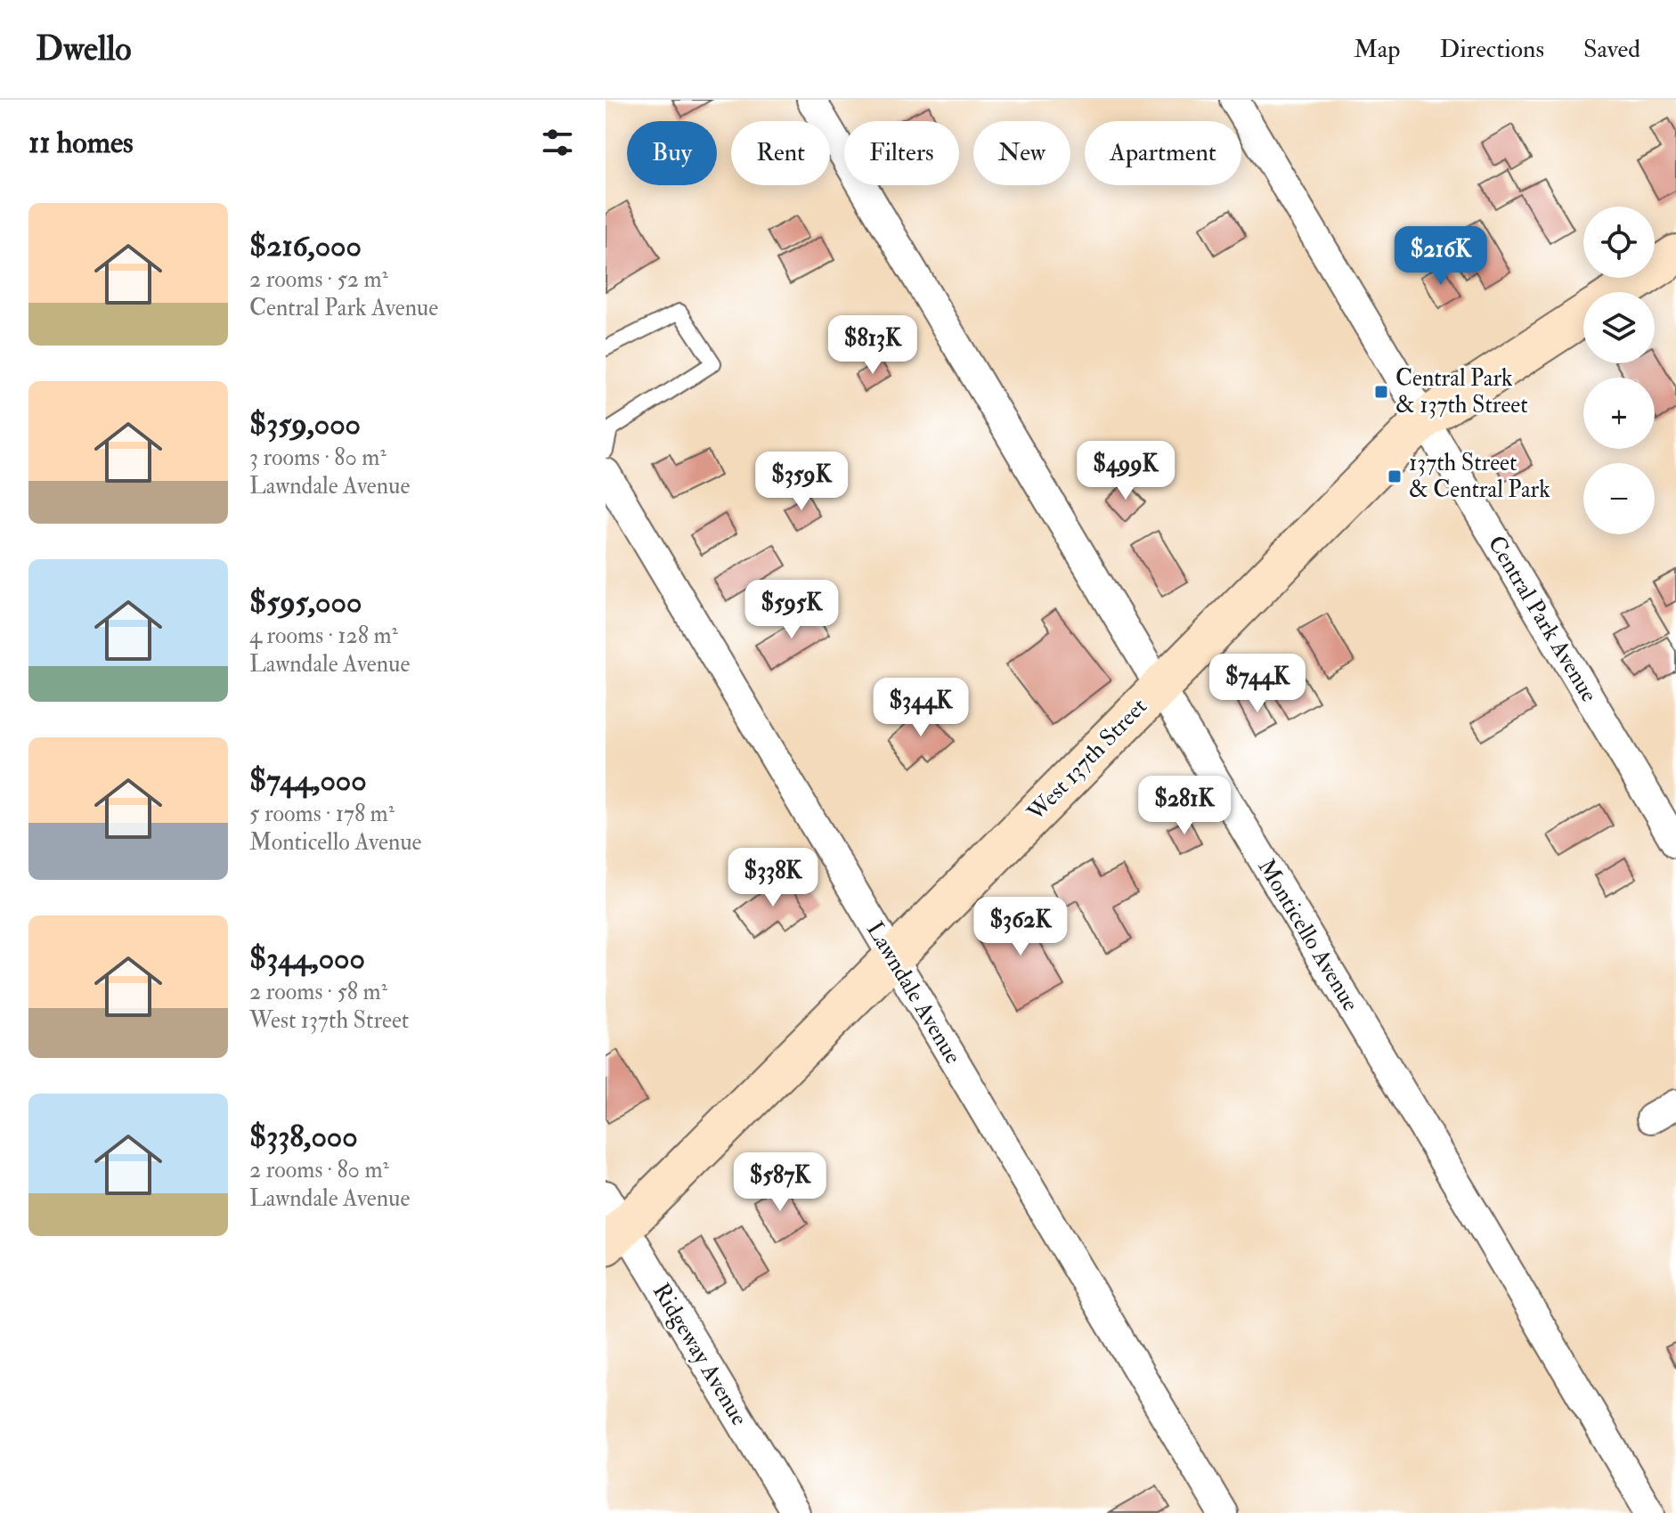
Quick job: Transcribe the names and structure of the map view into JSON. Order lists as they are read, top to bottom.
{
  "streets": {
    "main road": ["West 137th Street"],
    "street": [
      "Central Park Avenue",
      "Monticello Avenue",
      "Lawndale Avenue",
      "Ridgeway Avenue"
    ]
  },
  "crossings": [
    ["Central Park Avenue", "West 137th Street"],
    ["West 137th Street", "Monticello Avenue"],
    ["West 137th Street", "Lawndale Avenue"],
    ["West 137th Street", "Ridgeway Avenue"]
  ],
  "places": {
    "transit": ["Central Park & 137th Street", "137th Street & Central Park"]
  },
  "page": {
    "header": "Dwello",
    "nav": ["Map", "Directions", "Saved"],
    "heading": "11 homes",
    "chip": [
      "Buy",
      "Rent",
      "Filters",
      "New",
      "Apartment"
    ],
    "list": [
      {
        "name": "$216,000",
        "note": "2 rooms · 52 m² · Central Park Avenue"
      },
      {
        "name": "$359,000",
        "note": "3 rooms · 80 m² · Lawndale Avenue"
      },
      {
        "name": "$595,000",
        "note": "4 rooms · 128 m² · Lawndale Avenue"
      },
      {
        "name": "$744,000",
        "note": "5 rooms · 178 m² · Monticello Avenue"
      },
      {
        "name": "$344,000",
        "note": "2 rooms · 58 m² · West 137th Street"
      },
      {
        "name": "$338,000",
        "note": "2 rooms · 80 m² · Lawndale Avenue"
      }
    ],
    "map_buttons": ["+", "−"],
    "price": [
      "$216K",
      "$813K",
      "$499K",
      "$359K",
      "$595K",
      "$744K",
      "$344K",
      "$281K",
      "$338K",
      "$362K",
      "$587K"
    ]
  }
}
